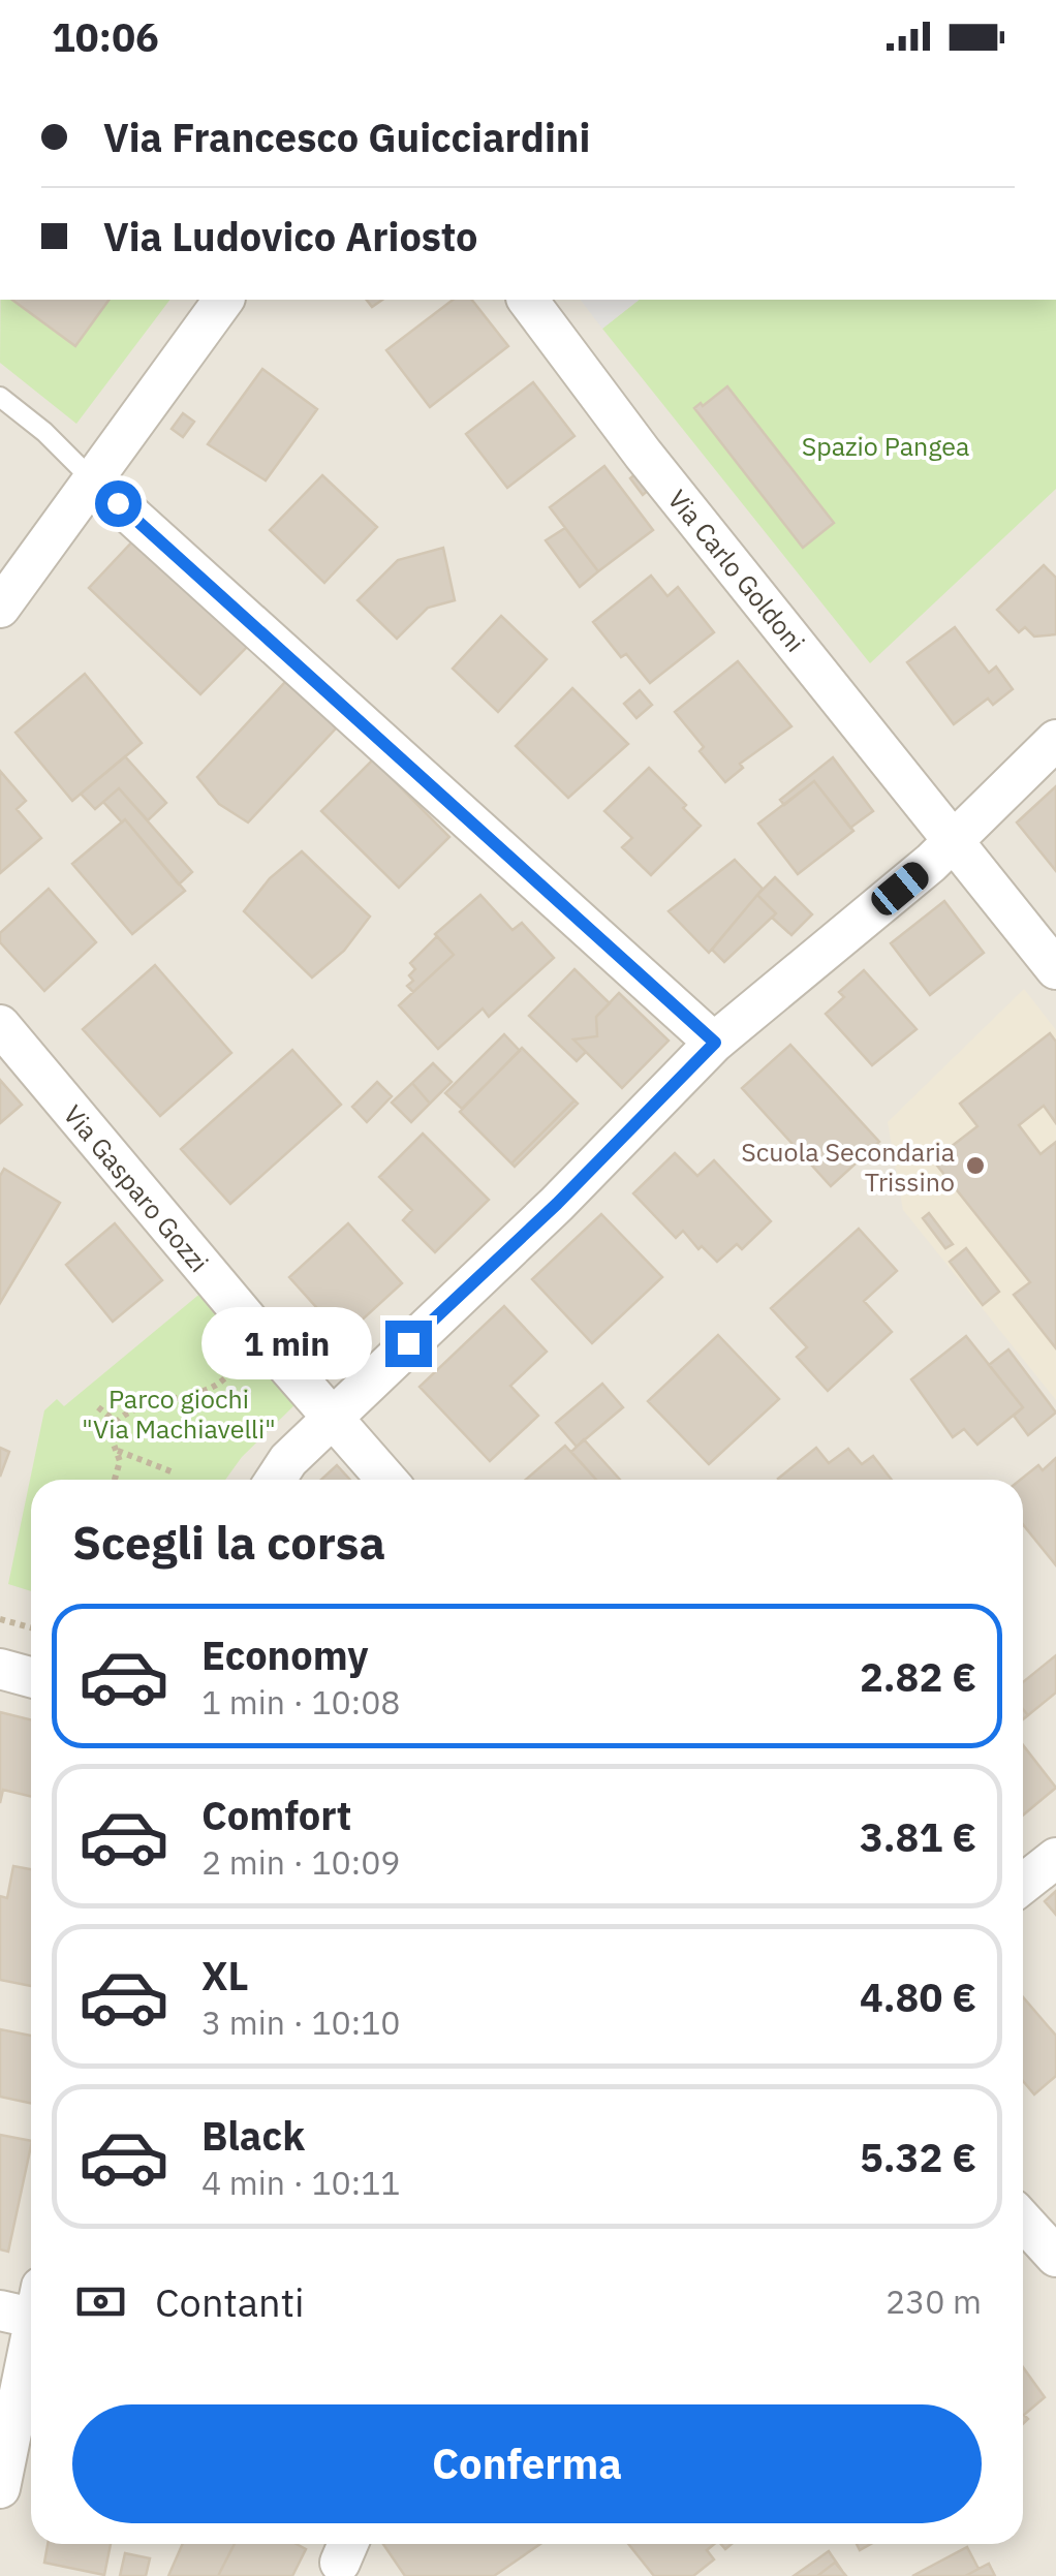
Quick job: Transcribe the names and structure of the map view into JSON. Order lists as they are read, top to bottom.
{
  "streets": {
    "street": ["Via Carlo Goldoni", "Via Gasparo Gozzi"]
  },
  "parks": ["Spazio Pangea", "Parco giochi \"Via Machiavelli\""],
  "places": ["Scuola Secondaria Trissino"],
  "page": {
    "status": "10:06",
    "banner": ["Via Francesco Guicciardini", "Via Ludovico Ariosto"],
    "bubble": "1 min",
    "heading": "Scegli la corsa",
    "list": [
      {
        "name": "Economy",
        "note": "1 min · 10:08",
        "value": "2.82 €"
      },
      {
        "name": "Comfort",
        "note": "2 min · 10:09",
        "value": "3.81 €"
      },
      {
        "name": "XL",
        "note": "3 min · 10:10",
        "value": "4.80 €"
      },
      {
        "name": "Black",
        "note": "4 min · 10:11",
        "value": "5.32 €"
      }
    ],
    "pay": ["Contanti", "230 m"],
    "buttons": "Conferma"
  }
}
